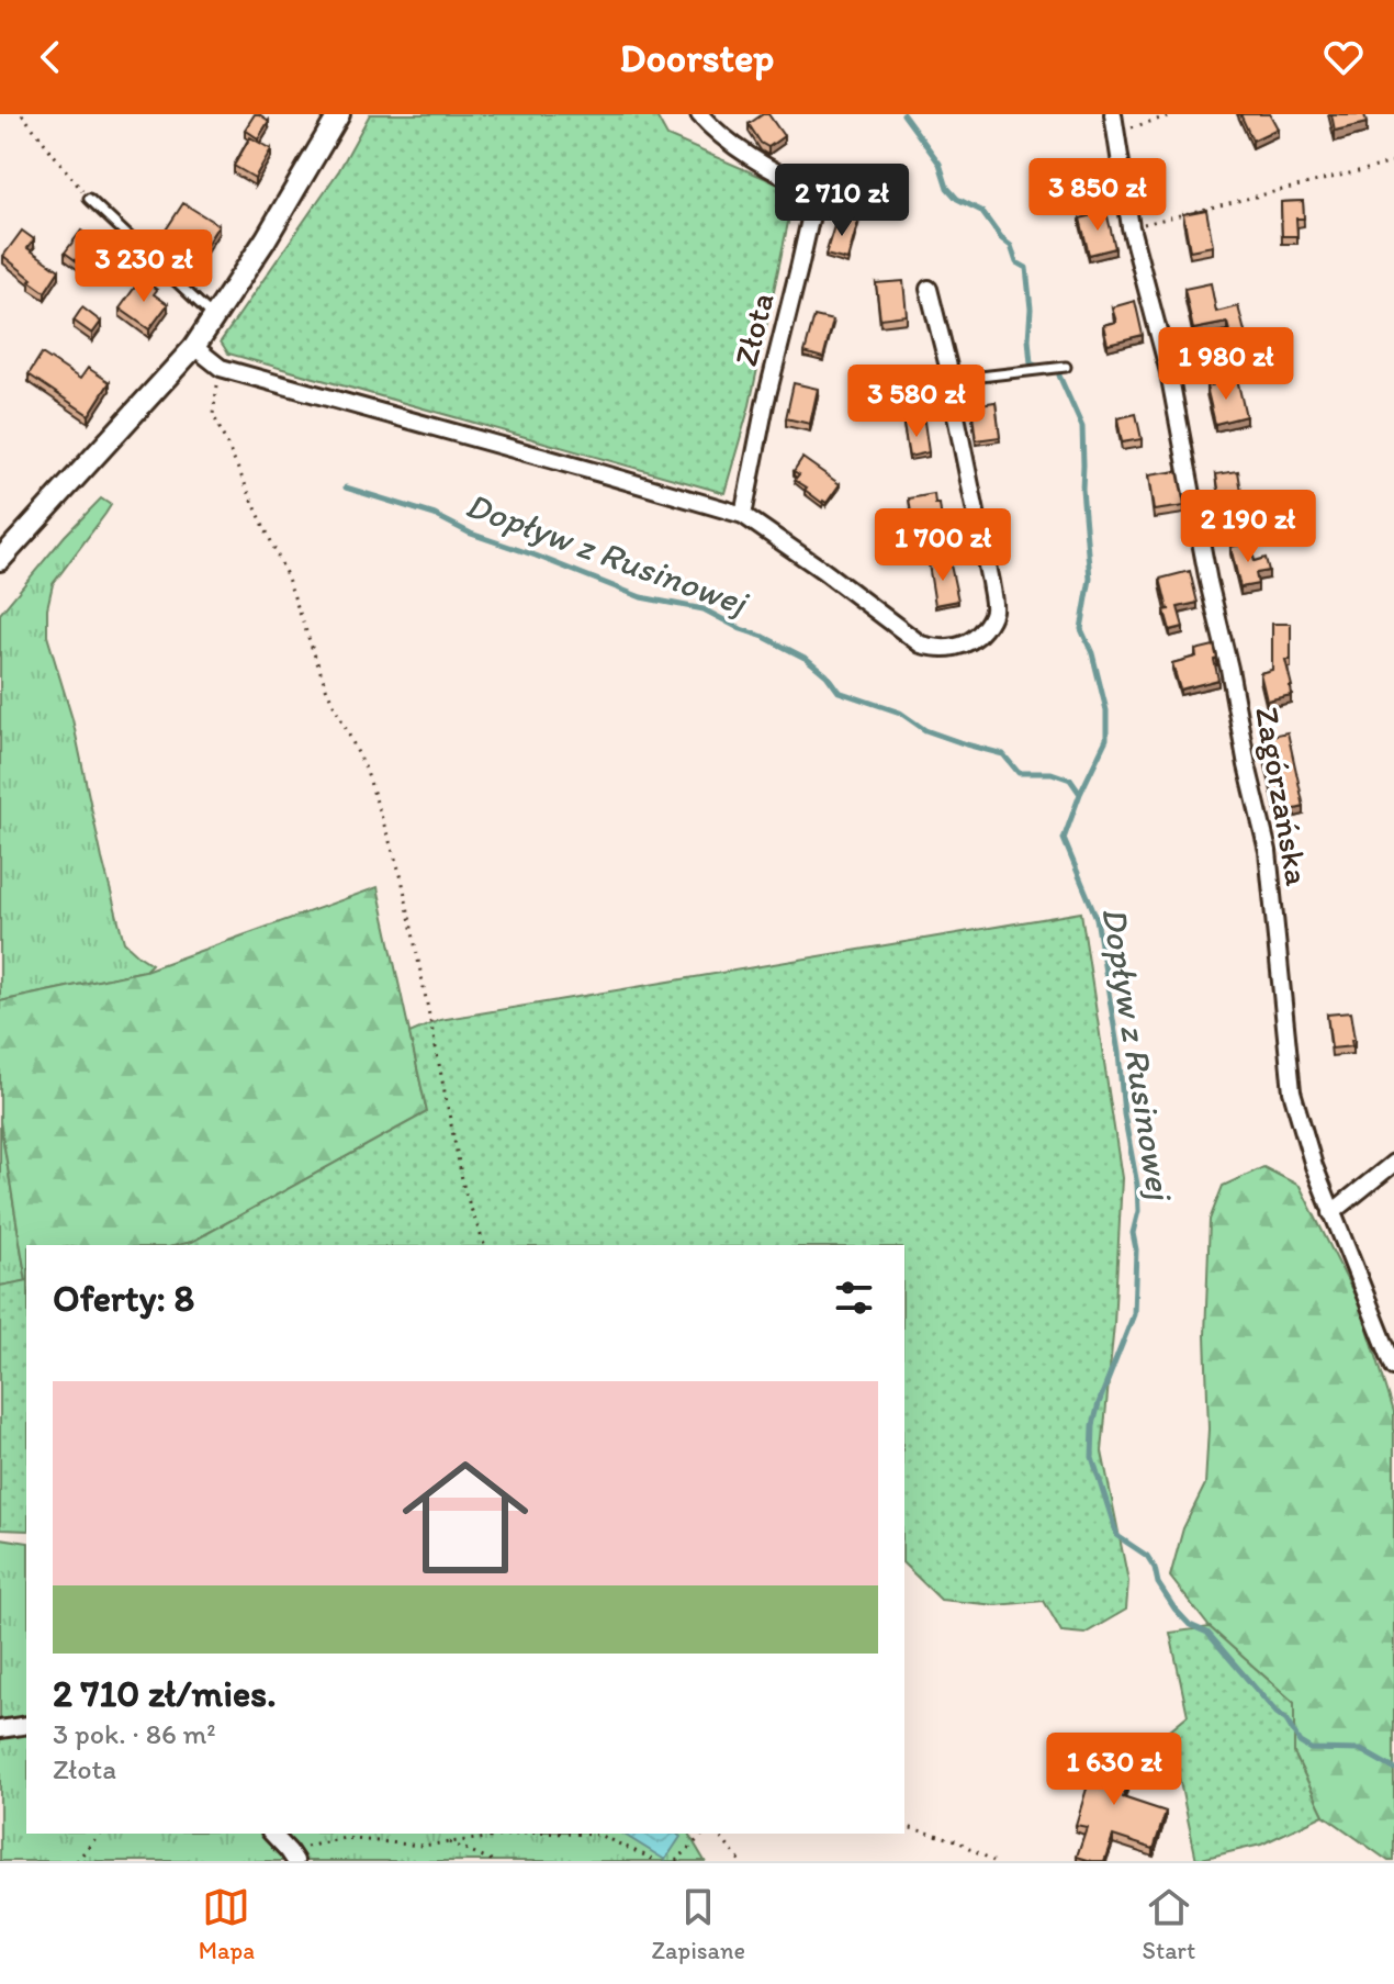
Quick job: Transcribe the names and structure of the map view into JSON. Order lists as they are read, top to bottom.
{
  "streets": {
    "street": ["Złota", "Zagórzańska"]
  },
  "water": ["Dopływ z Rusinowej"],
  "page": {
    "header": "Doorstep",
    "price": [
      "3 850 zł",
      "2 710 zł",
      "3 230 zł",
      "1 980 zł",
      "3 580 zł",
      "2 190 zł",
      "1 700 zł",
      "1 630 zł"
    ],
    "heading": "Oferty: 8",
    "list": [
      {
        "name": "2 710 zł/mies.",
        "note": "3 pok. · 86 m² · Złota"
      }
    ],
    "tabs": ["Mapa", "Zapisane", "Start"]
  }
}
